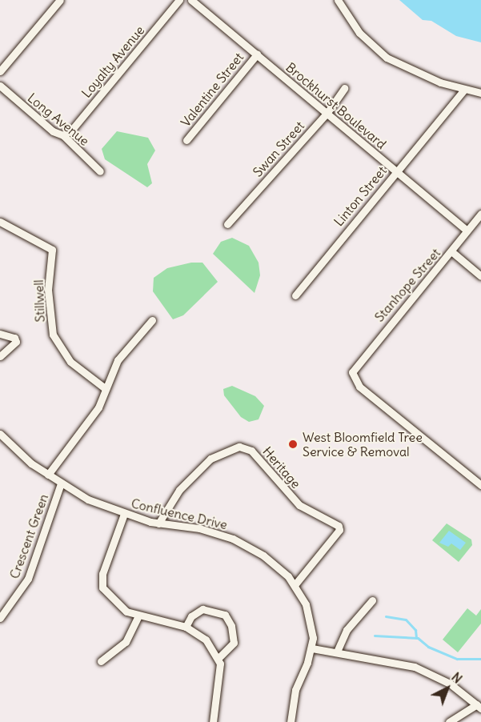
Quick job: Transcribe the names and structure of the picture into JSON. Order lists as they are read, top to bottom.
{
  "streets": {
    "street": [
      "Loyalty Avenue",
      "Valentine Street",
      "Brockhurst Boulevard",
      "Long Avenue",
      "Swan Street",
      "Linton Street",
      "Stanhope Street",
      "Stillwell",
      "Heritage",
      "Confluence Drive",
      "Crescent Green"
    ]
  },
  "crossings": [
    ["Loyalty Avenue", "Long Avenue"],
    ["Valentine Street", "Brockhurst Boulevard"],
    ["Brockhurst Boulevard", "Swan Street"],
    ["Brockhurst Boulevard", "Linton Street"],
    ["Brockhurst Boulevard", "Stanhope Street"],
    ["Heritage", "Confluence Drive"],
    ["Confluence Drive", "Crescent Green"]
  ],
  "places": ["West Bloomfield Tree Service & Removal"],
  "north": "top right"
}
